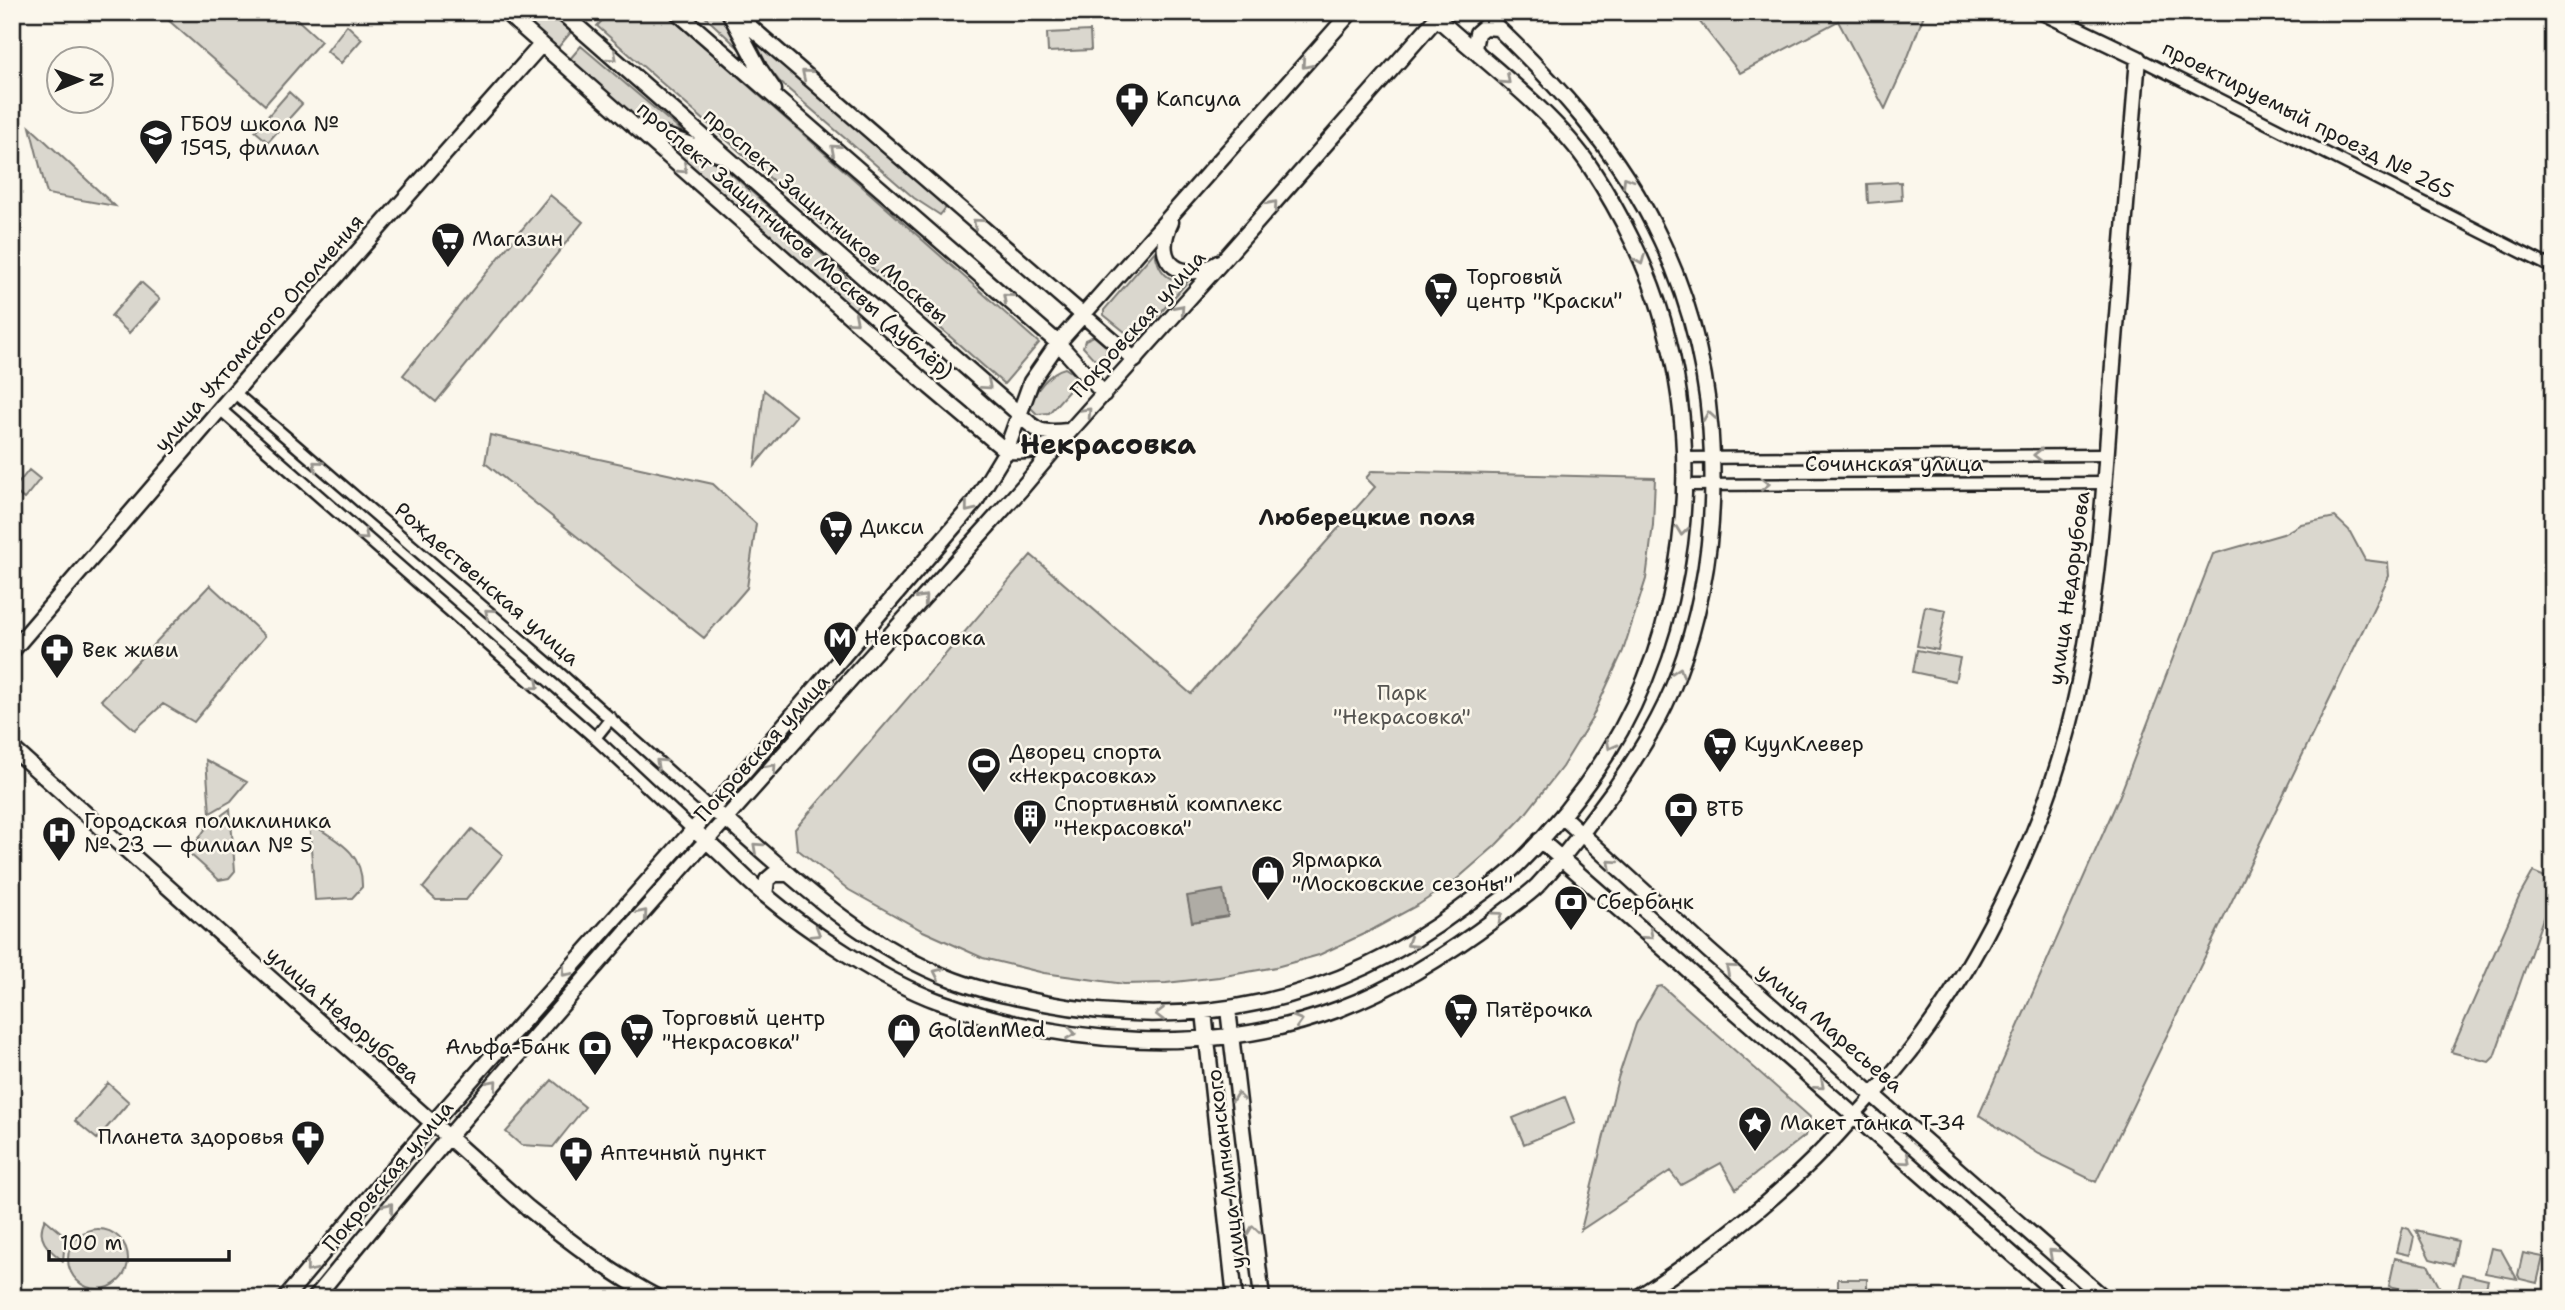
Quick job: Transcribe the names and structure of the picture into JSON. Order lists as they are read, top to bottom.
{
  "streets": {
    "street": [
      "проектируемый проезд № 265",
      "проспект Защитников Москвы",
      "проспект Защитников Москвы (дублёр)",
      "Покровская улица",
      "улица Ухтомского Ополчения",
      "Сочинская улица",
      "Рождественская улица",
      "улица Недорубова",
      "улица Маресьева",
      "улица Липчанского"
    ]
  },
  "crossings": [
    ["проектируемый проезд № 265", "улица Недорубова"],
    ["проспект Защитников Москвы", "Покровская улица"],
    ["проспект Защитников Москвы (дублёр)", "Покровская улица"],
    ["проспект Защитников Москвы (дублёр)", "улица Ухтомского Ополчения"],
    ["Покровская улица", "Рождественская улица"],
    ["Покровская улица", "улица Недорубова"],
    ["улица Ухтомского Ополчения", "Рождественская улица"],
    ["Сочинская улица", "улица Недорубова"],
    ["улица Недорубова", "улица Маресьева"]
  ],
  "districts": ["Некрасовка", "Люберецкие поля"],
  "parks": ["Парк \"Некрасовка\""],
  "places": {
    "pharmacy": [
      "Капсула",
      "Век живи",
      "Планета здоровья",
      "Аптечный пункт"
    ],
    "school or university": ["ГБОУ школа № 1595, филиал"],
    "supermarket": [
      "Магазин",
      "Торговый центр \"Краски\"",
      "Дикси",
      "КуулКлевер",
      "Пятёрочка",
      "Торговый центр \"Некрасовка\""
    ],
    "metro station": ["Некрасовка"],
    "sports": ["Дворец спорта «Некрасовка»"],
    "bank": ["ВТБ", "Сбербанк", "Альфа-Банк"],
    "building": ["Спортивный комплекс \"Некрасовка\""],
    "hospital": ["Городская поликлиника № 23 — филиал № 5"],
    "shop": ["Ярмарка \"Московские сезоны\"", "GoldenMed"],
    "place": ["Макет танка Т-34"]
  },
  "scale_bar": "100 m",
  "north": "right"
}
